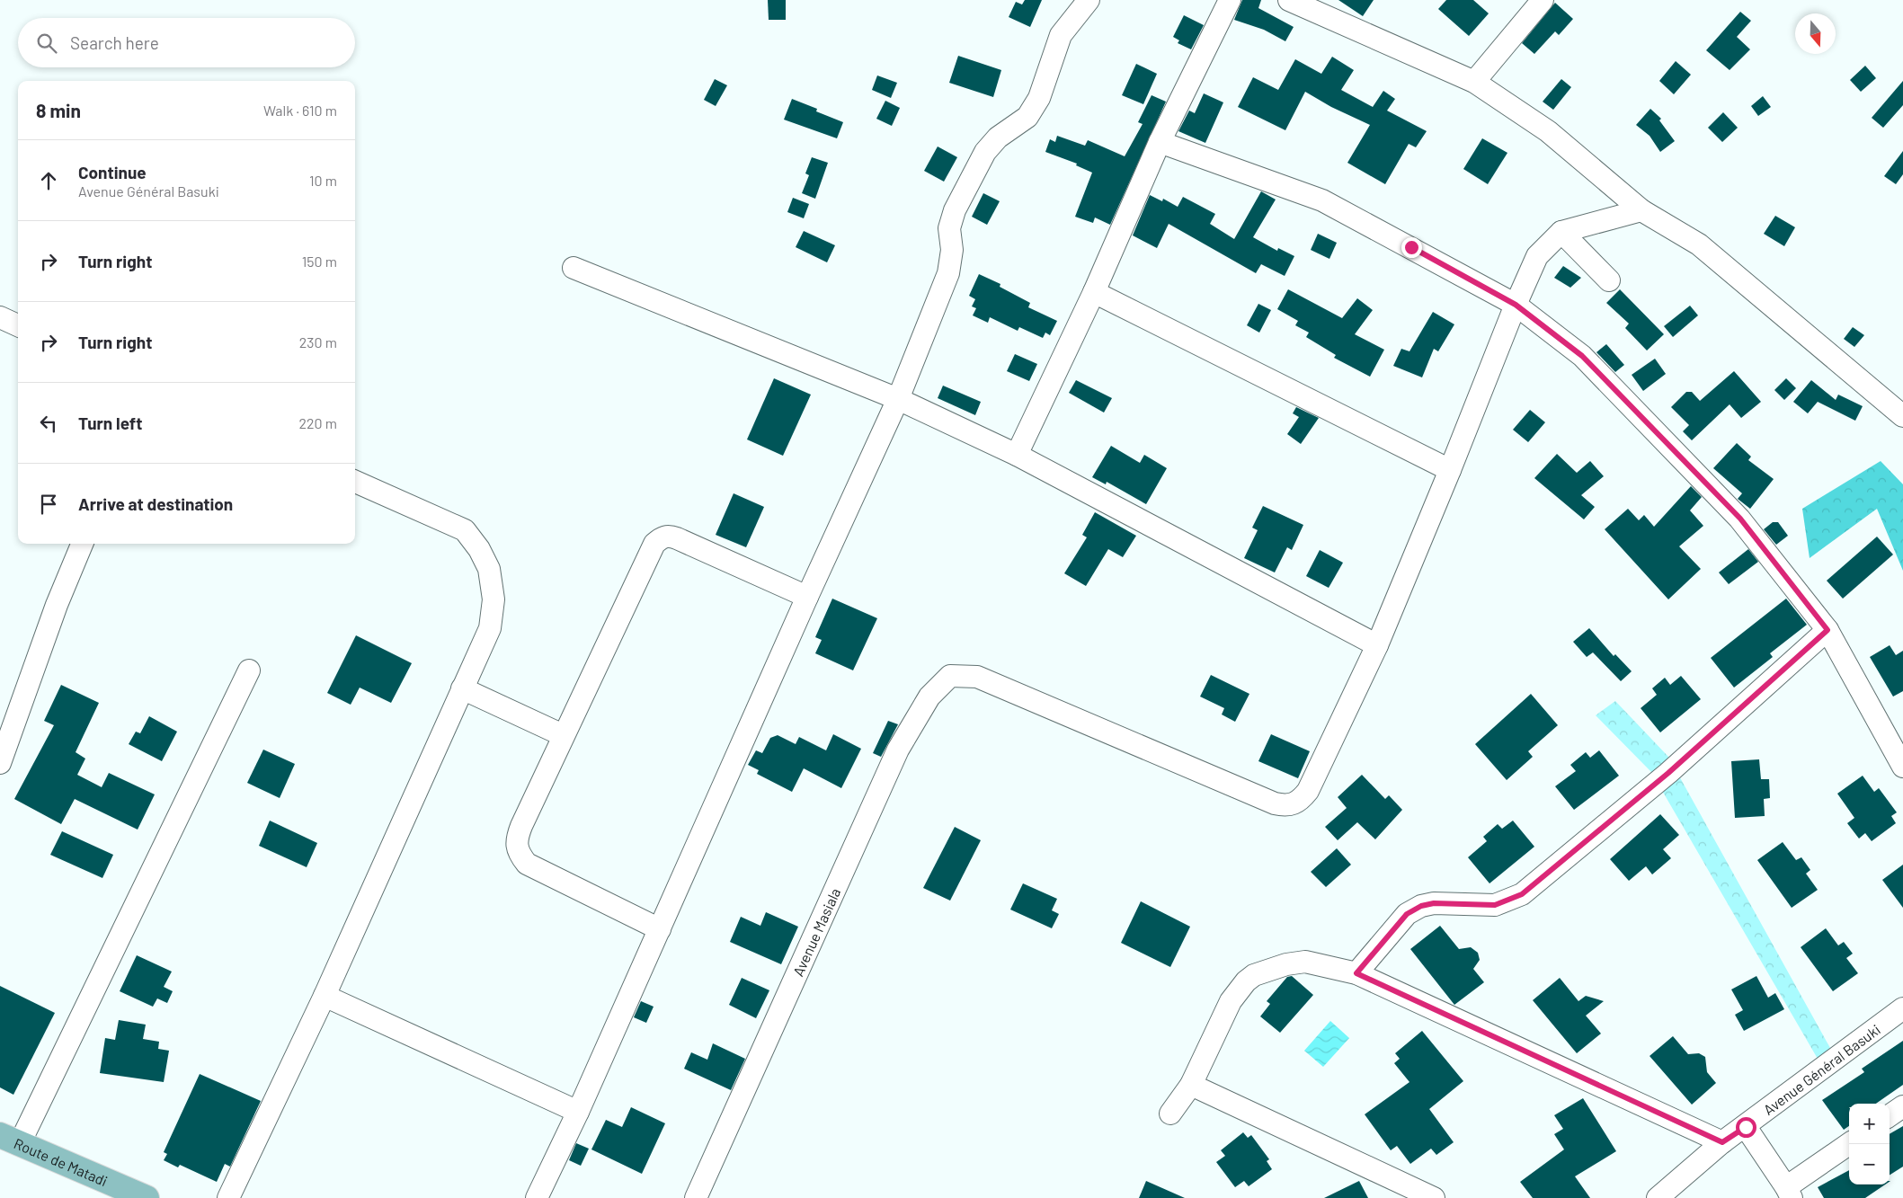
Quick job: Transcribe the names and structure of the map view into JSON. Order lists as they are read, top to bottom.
{
  "streets": {
    "main road": ["Route de Matadi"],
    "street": ["Avenue Masiala", "Avenue Général Basuki"]
  },
  "north": "bottom",
  "page": {
    "search": "Search here",
    "heading": ["8 min", "Walk · 610 m"],
    "list": [
      ["Continue", "Avenue Général Basuki", "10 m"],
      ["Turn right", "150 m"],
      ["Turn right", "230 m"],
      ["Turn left", "220 m"],
      "Arrive at destination"
    ],
    "map_buttons": ["+", "−"]
  }
}
